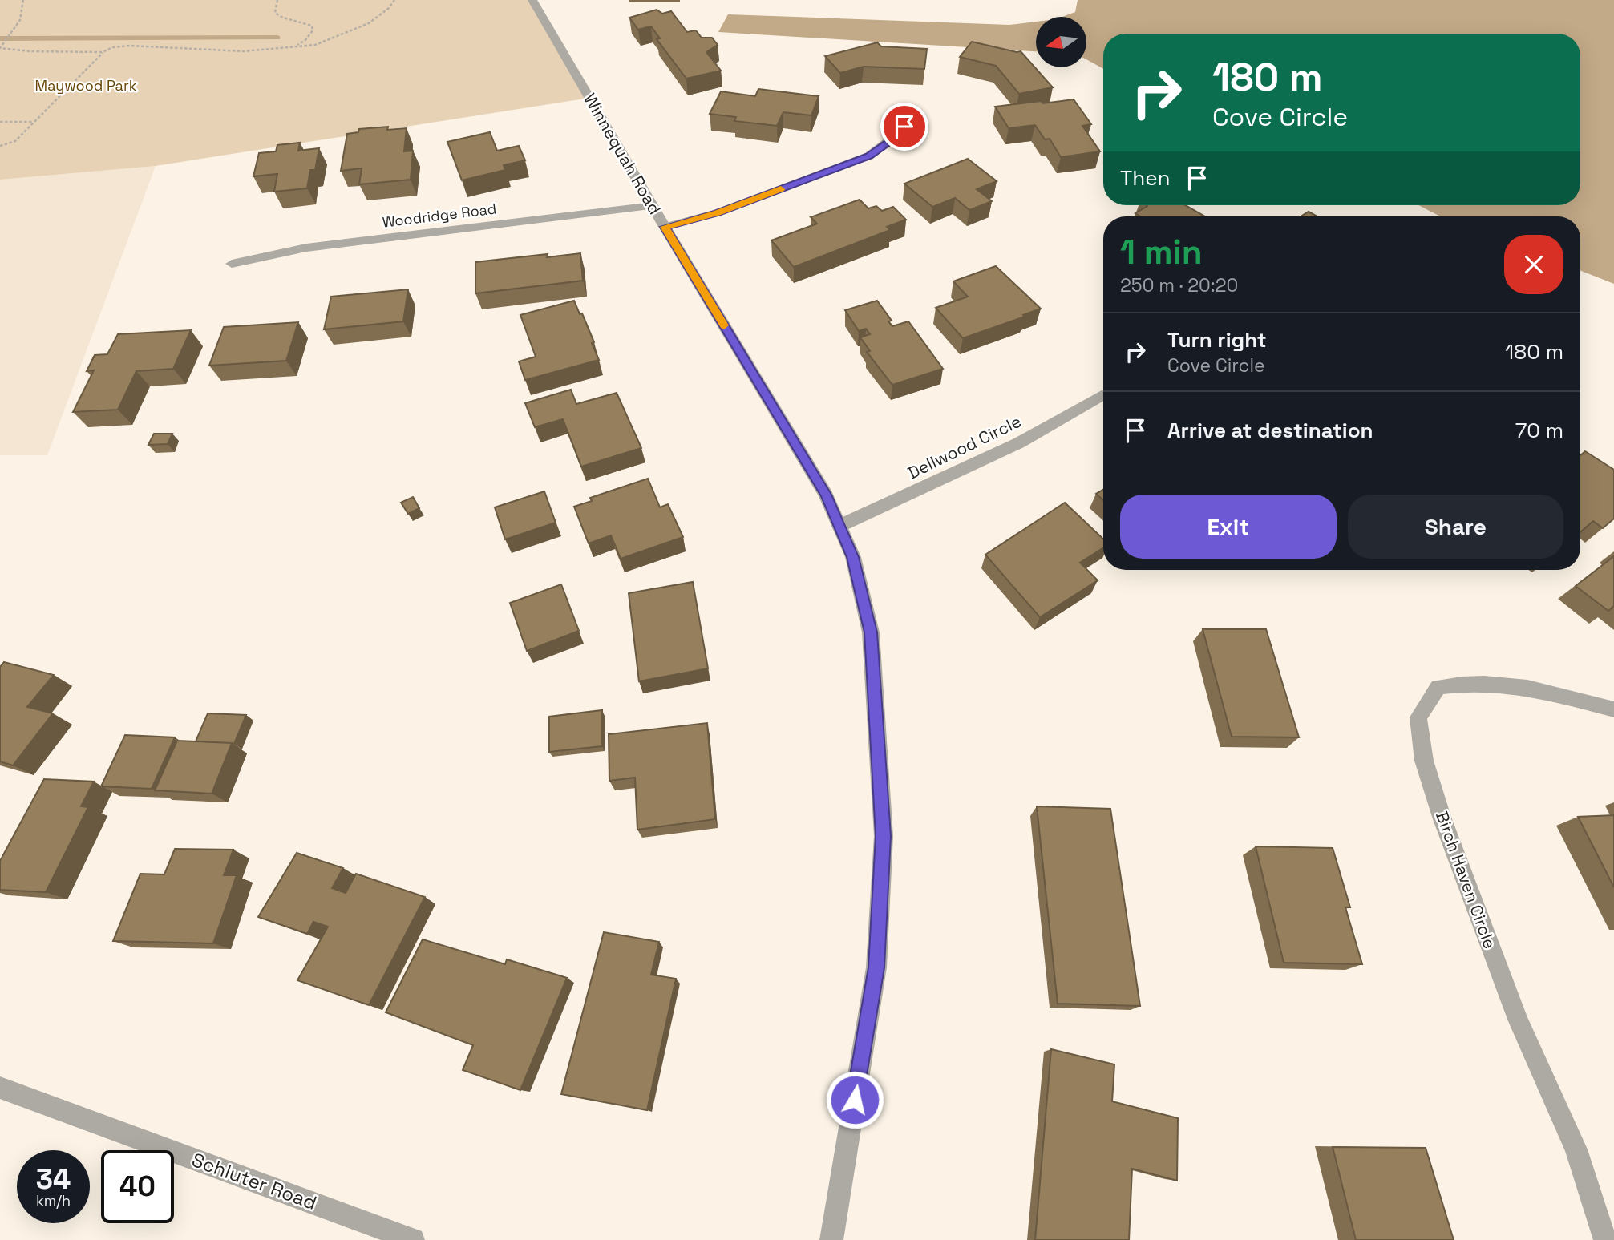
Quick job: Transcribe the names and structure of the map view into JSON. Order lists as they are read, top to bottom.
{
  "streets": {
    "street": [
      "Winnequah Road",
      "Woodridge Road",
      "Dellwood Circle",
      "Birch Haven Circle",
      "Schluter Road"
    ]
  },
  "crossings": [
    ["Winnequah Road", "Woodridge Road"],
    ["Winnequah Road", "Dellwood Circle"]
  ],
  "parks": ["Maywood Park"],
  "north": "left",
  "page": {
    "turn": ["180 m", "Cove Circle"],
    "then": "Then",
    "heading": ["1 min", "250 m · 20:20"],
    "list": [
      {
        "name": "Turn right",
        "note": "Cove Circle",
        "value": "180 m"
      },
      {
        "name": "Arrive at destination",
        "value": "70 m"
      }
    ],
    "buttons": ["Exit", "Share"],
    "speed": "34 km/h",
    "limit": "40"
  }
}
